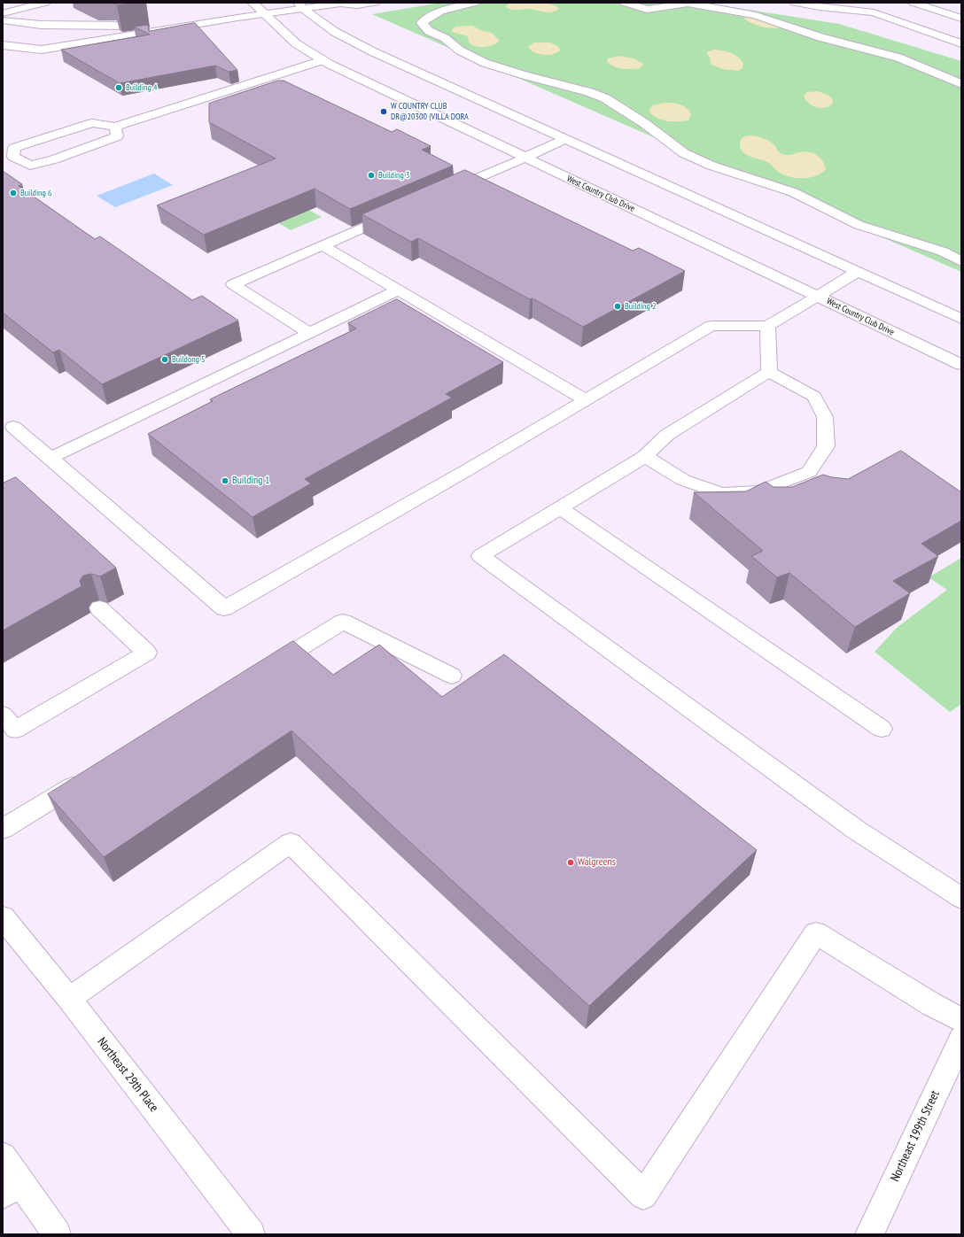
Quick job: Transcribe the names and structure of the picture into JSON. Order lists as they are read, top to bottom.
{
  "streets": {
    "street": ["West Country Club Drive", "Northeast 29th Place", "Northeast 199th Street"]
  },
  "places": [
    "Building 4",
    "W COUNTRY CLUB DR@20300 (VILLA DORA",
    "Building 3",
    "Building 6",
    "Building 2",
    "Buildong 5",
    "Building 1",
    "Walgreens"
  ]
}
